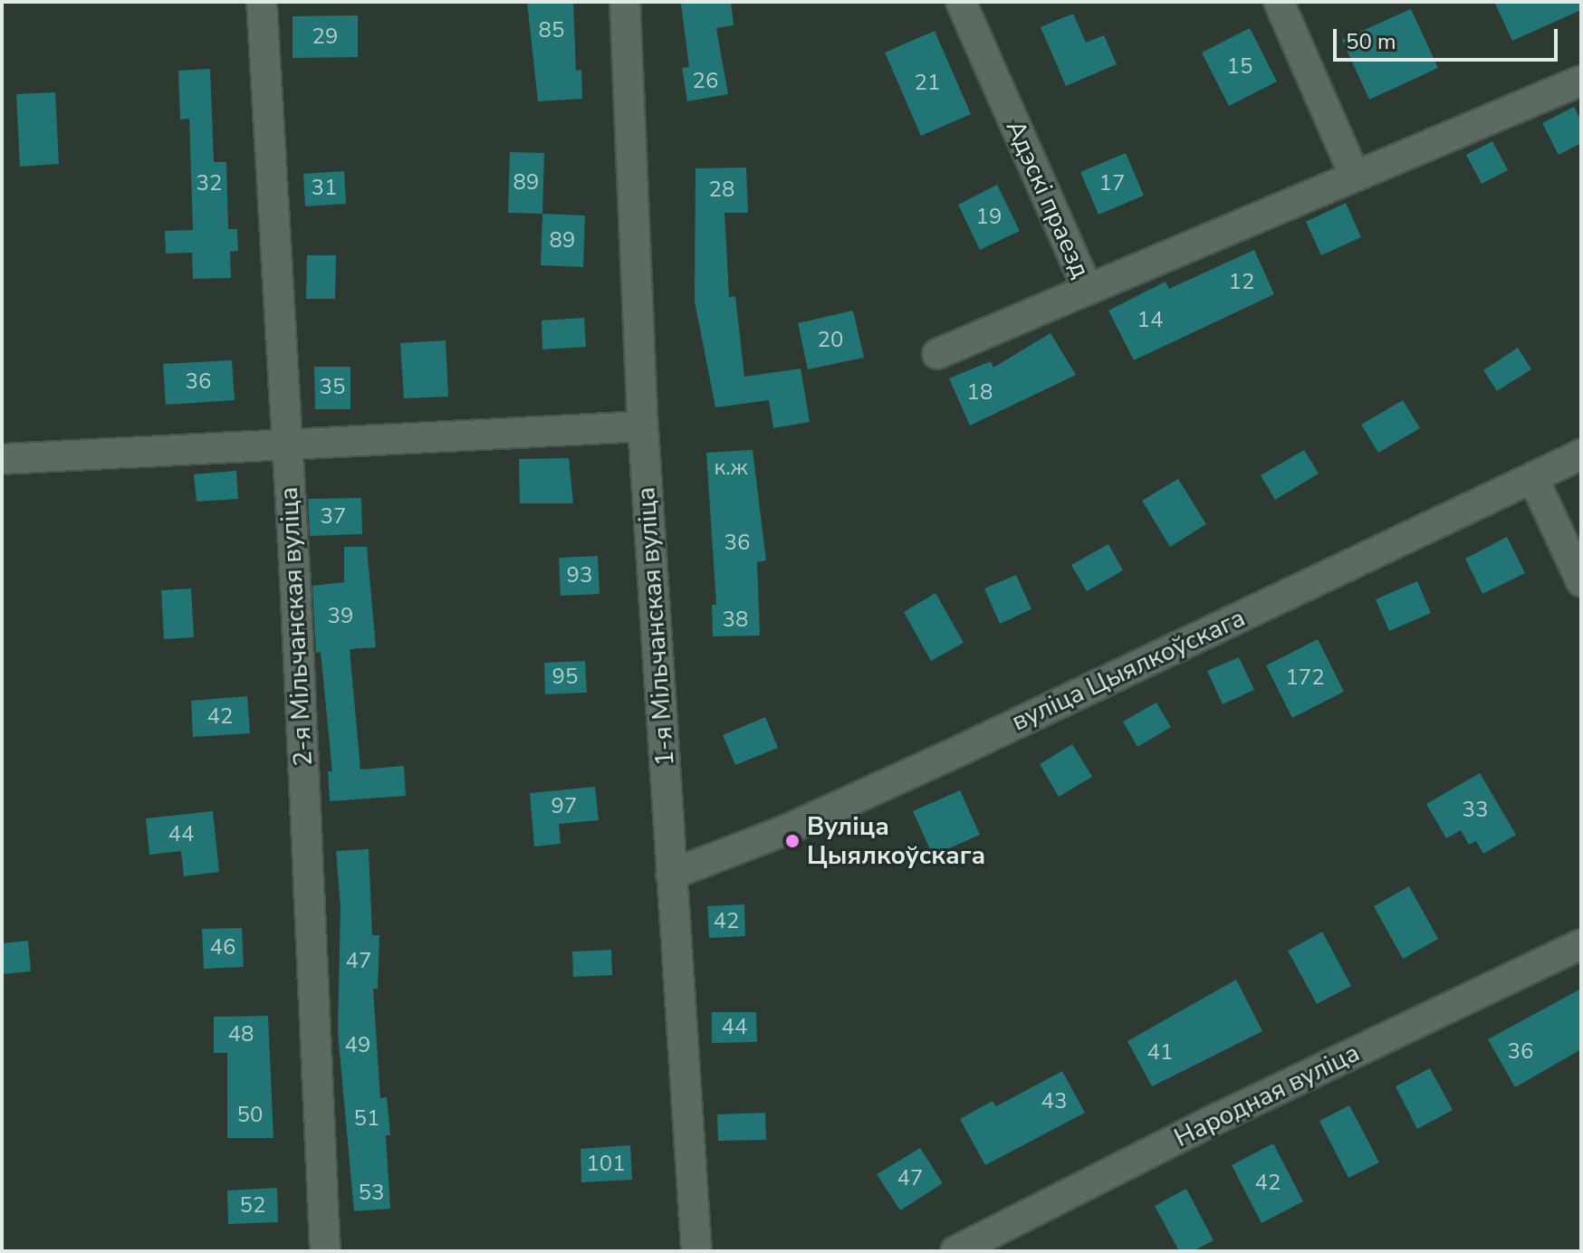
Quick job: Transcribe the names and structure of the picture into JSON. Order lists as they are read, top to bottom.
{
  "streets": {
    "street": [
      "Адэскі праезд",
      "2-я Мільчанская вуліца",
      "1-я Мільчанская вуліца",
      "вуліца Цыялкоўскага",
      "Народная вуліца"
    ]
  },
  "crossings": [
    ["1-я Мільчанская вуліца", "вуліца Цыялкоўскага"]
  ],
  "places": ["Вуліца Цыялкоўскага"],
  "house_numbers": [
    "85",
    "29",
    "15",
    "26",
    "21",
    "89",
    "32",
    "17",
    "31",
    "28",
    "19",
    "89",
    "12",
    "14",
    "20",
    "36",
    "35",
    "18",
    "к.ж",
    "37",
    "36",
    "93",
    "39",
    "38",
    "95",
    "172",
    "42",
    "97",
    "33",
    "44",
    "42",
    "46",
    "47",
    "44",
    "48",
    "49",
    "36",
    "41",
    "43",
    "50",
    "51",
    "101",
    "47",
    "42",
    "53",
    "52"
  ],
  "scale_bar": "50 m"
}
